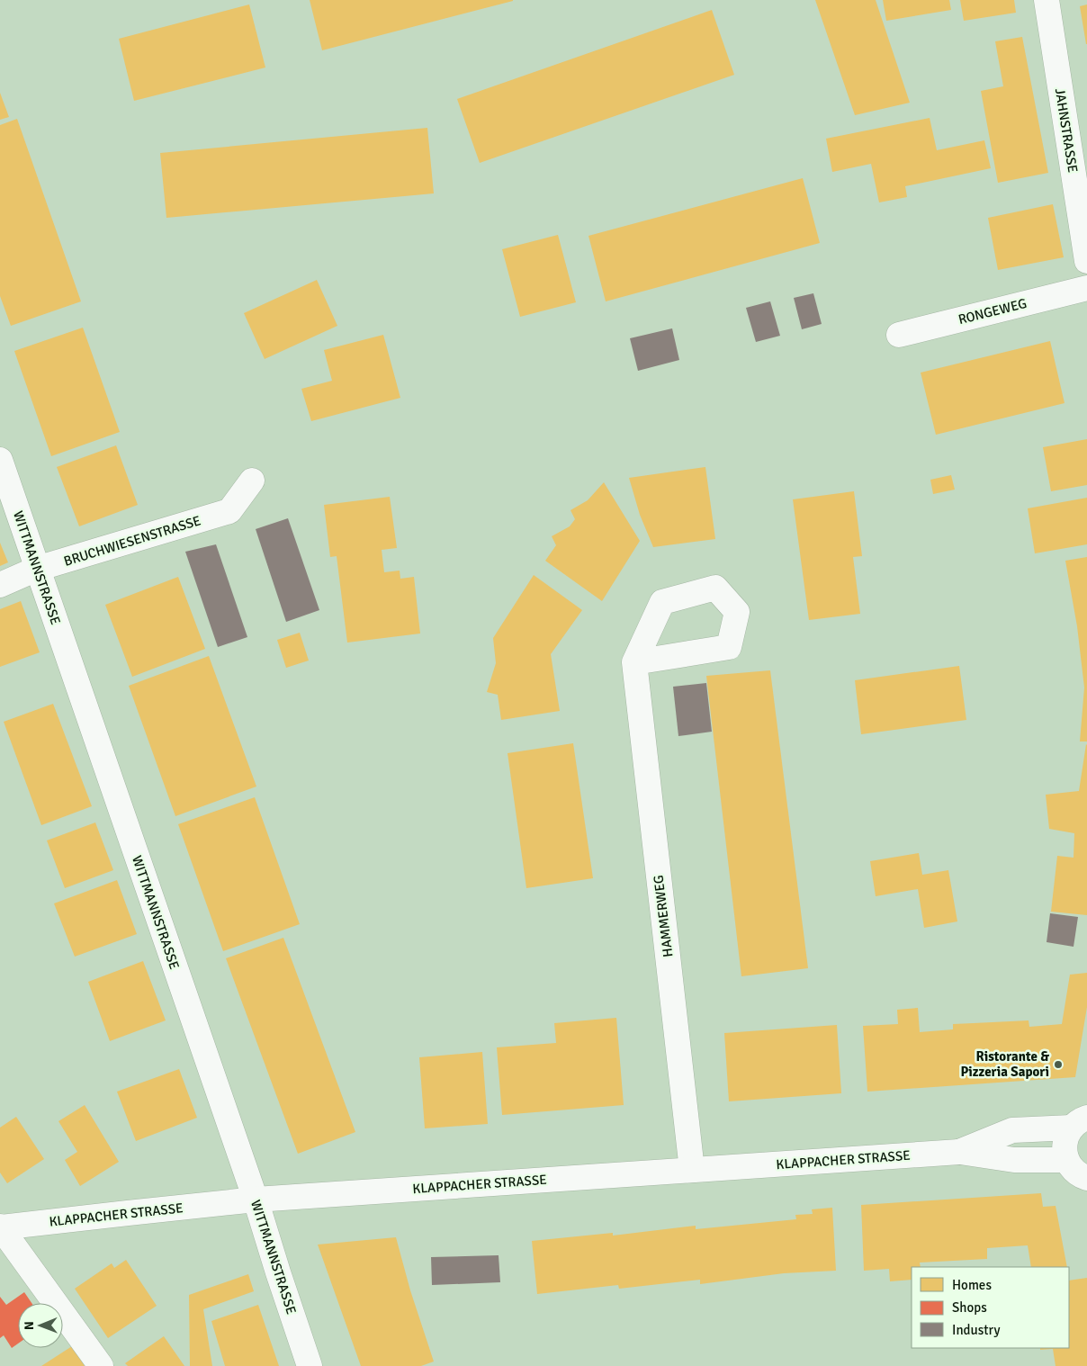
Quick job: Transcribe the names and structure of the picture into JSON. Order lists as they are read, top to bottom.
{
  "streets": {
    "street": [
      "JAHNSTRASSE",
      "RONGEWEG",
      "BRUCHWIESENSTRASSE",
      "WITTMANNSTRASSE",
      "HAMMERWEG",
      "KLAPPACHER STRASSE"
    ]
  },
  "crossings": [
    ["BRUCHWIESENSTRASSE", "WITTMANNSTRASSE"],
    ["WITTMANNSTRASSE", "KLAPPACHER STRASSE"],
    ["HAMMERWEG", "KLAPPACHER STRASSE"]
  ],
  "places": ["Ristorante & Pizzeria Sapori"],
  "legend": ["Homes", "Shops", "Industry"],
  "north": "left"
}
